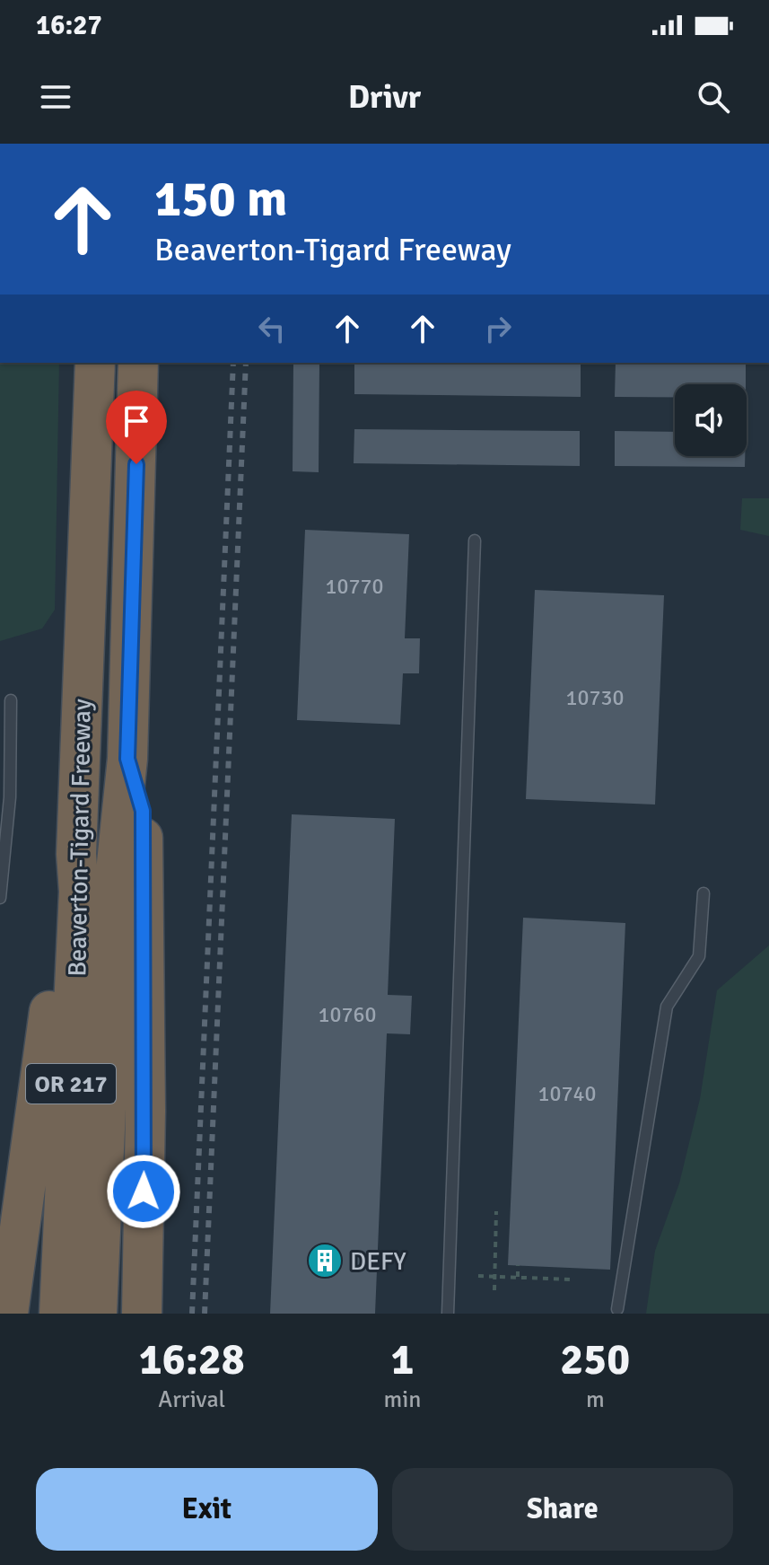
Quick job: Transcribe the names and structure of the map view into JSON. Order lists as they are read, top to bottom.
{
  "streets": {
    "highway": ["Beaverton-Tigard Freeway", "OR 217"]
  },
  "places": {
    "building": ["DEFY"]
  },
  "house_numbers": [
    "10770",
    "10730",
    "10760",
    "10740"
  ],
  "page": {
    "status": "16:27",
    "header": "Drivr",
    "turn": ["150 m", "Beaverton-Tigard Freeway"],
    "eta": [
      "16:28",
      "Arrival",
      "1",
      "min",
      "250",
      "m"
    ],
    "buttons": ["Exit", "Share"]
  }
}
